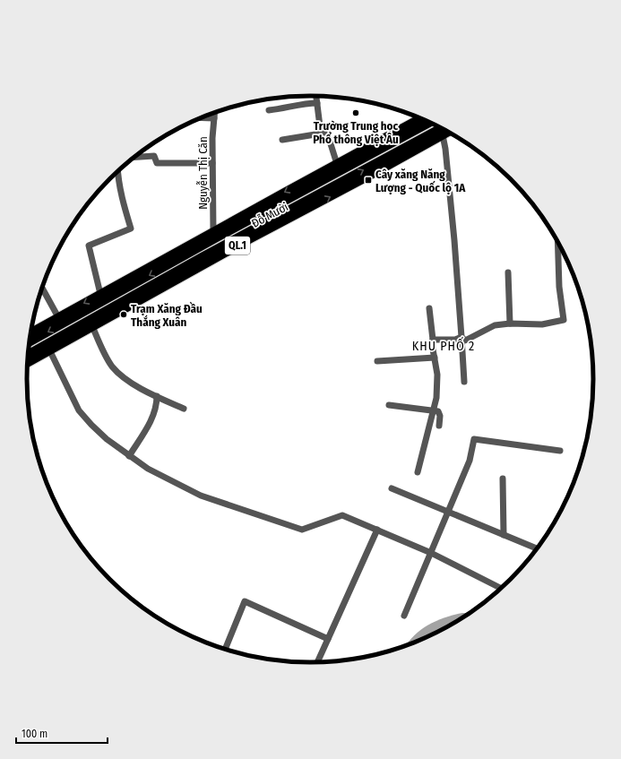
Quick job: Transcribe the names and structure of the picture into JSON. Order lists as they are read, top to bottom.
{
  "streets": {
    "highway": ["Đỗ Mười", "QL.1"],
    "street": ["Nguyễn Thị Căn"]
  },
  "crossings": [
    ["Nguyễn Thị Căn", "Đỗ Mười"]
  ],
  "districts": ["KHU PHỐ 2"],
  "places": {
    "other": ["Trường Trung học Phổ thông Việt Âu", "Trạm Xăng Đầu Thắng Xuân"],
    "transit": ["Cây xăng Năng Lượng - Quốc lộ 1A"]
  },
  "scale_bar": "100 m"
}
